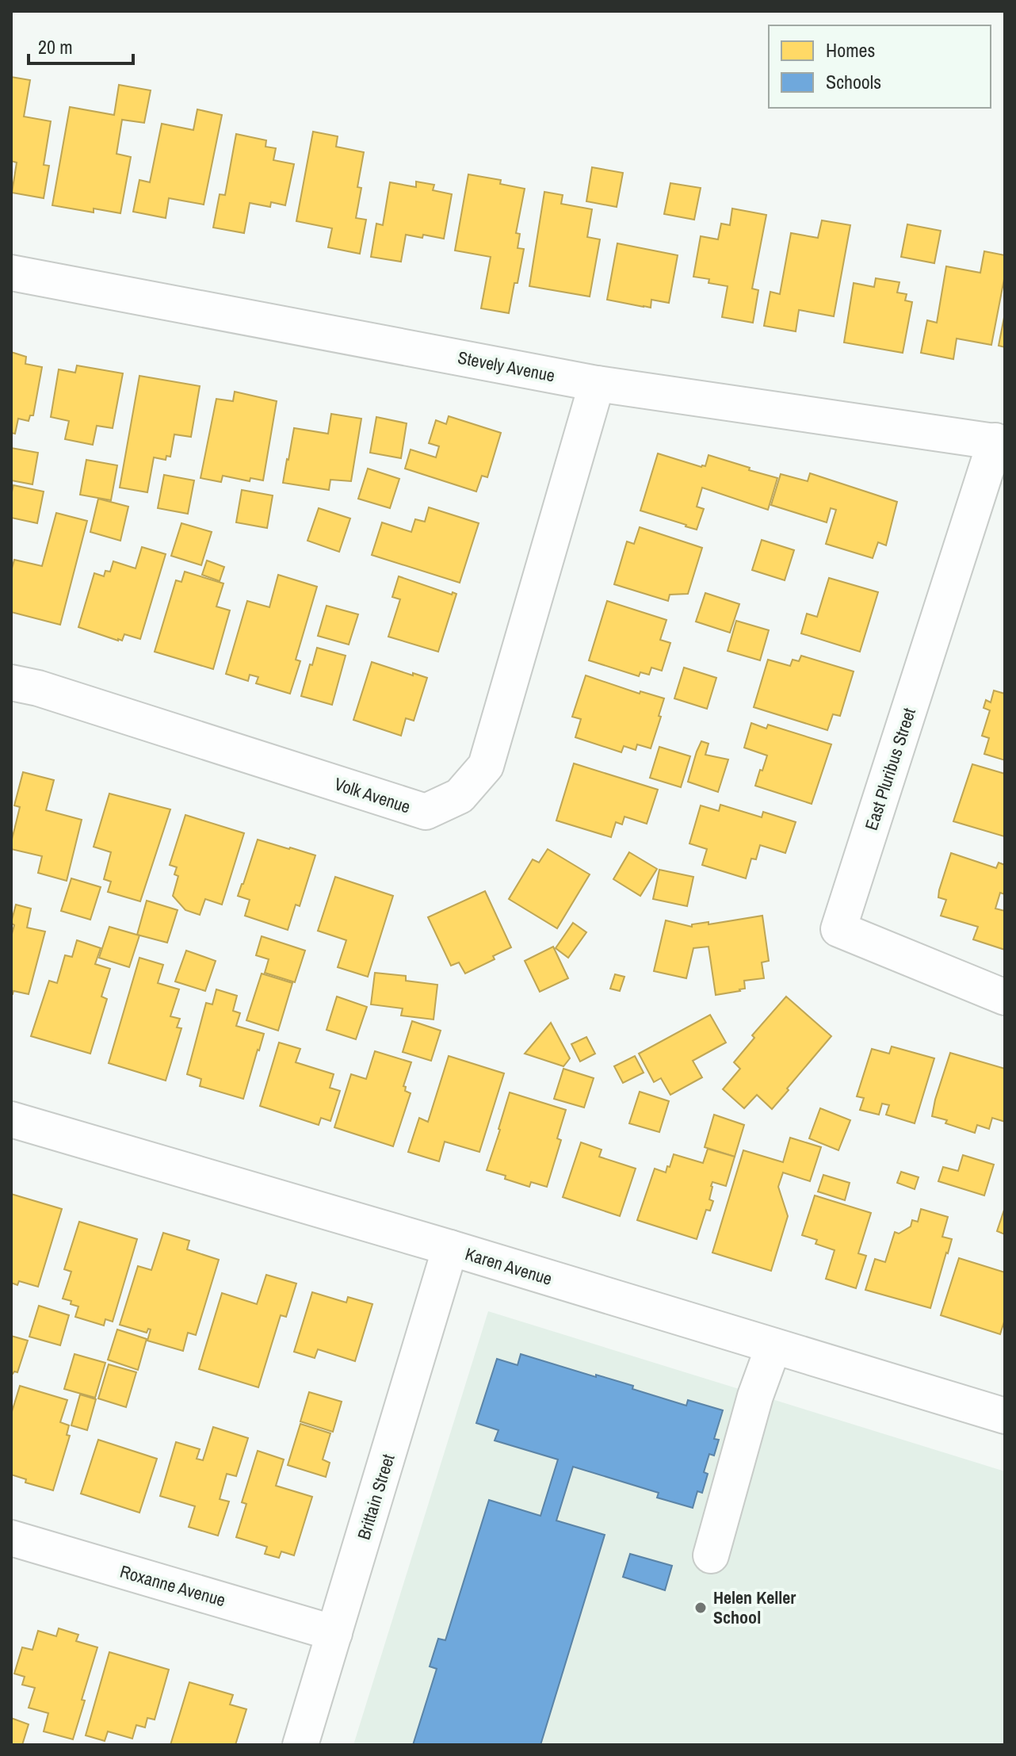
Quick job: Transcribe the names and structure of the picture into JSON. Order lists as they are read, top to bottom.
{
  "streets": {
    "street": [
      "Stevely Avenue",
      "East Pluribus Street",
      "Volk Avenue",
      "Karen Avenue",
      "Brittain Street",
      "Roxanne Avenue"
    ]
  },
  "crossings": [
    ["Stevely Avenue", "East Pluribus Street"],
    ["Stevely Avenue", "Volk Avenue"],
    ["Karen Avenue", "Brittain Street"],
    ["Brittain Street", "Roxanne Avenue"]
  ],
  "places": ["Helen Keller School"],
  "legend": ["Homes", "Schools"],
  "scale_bar": "20 m"
}
